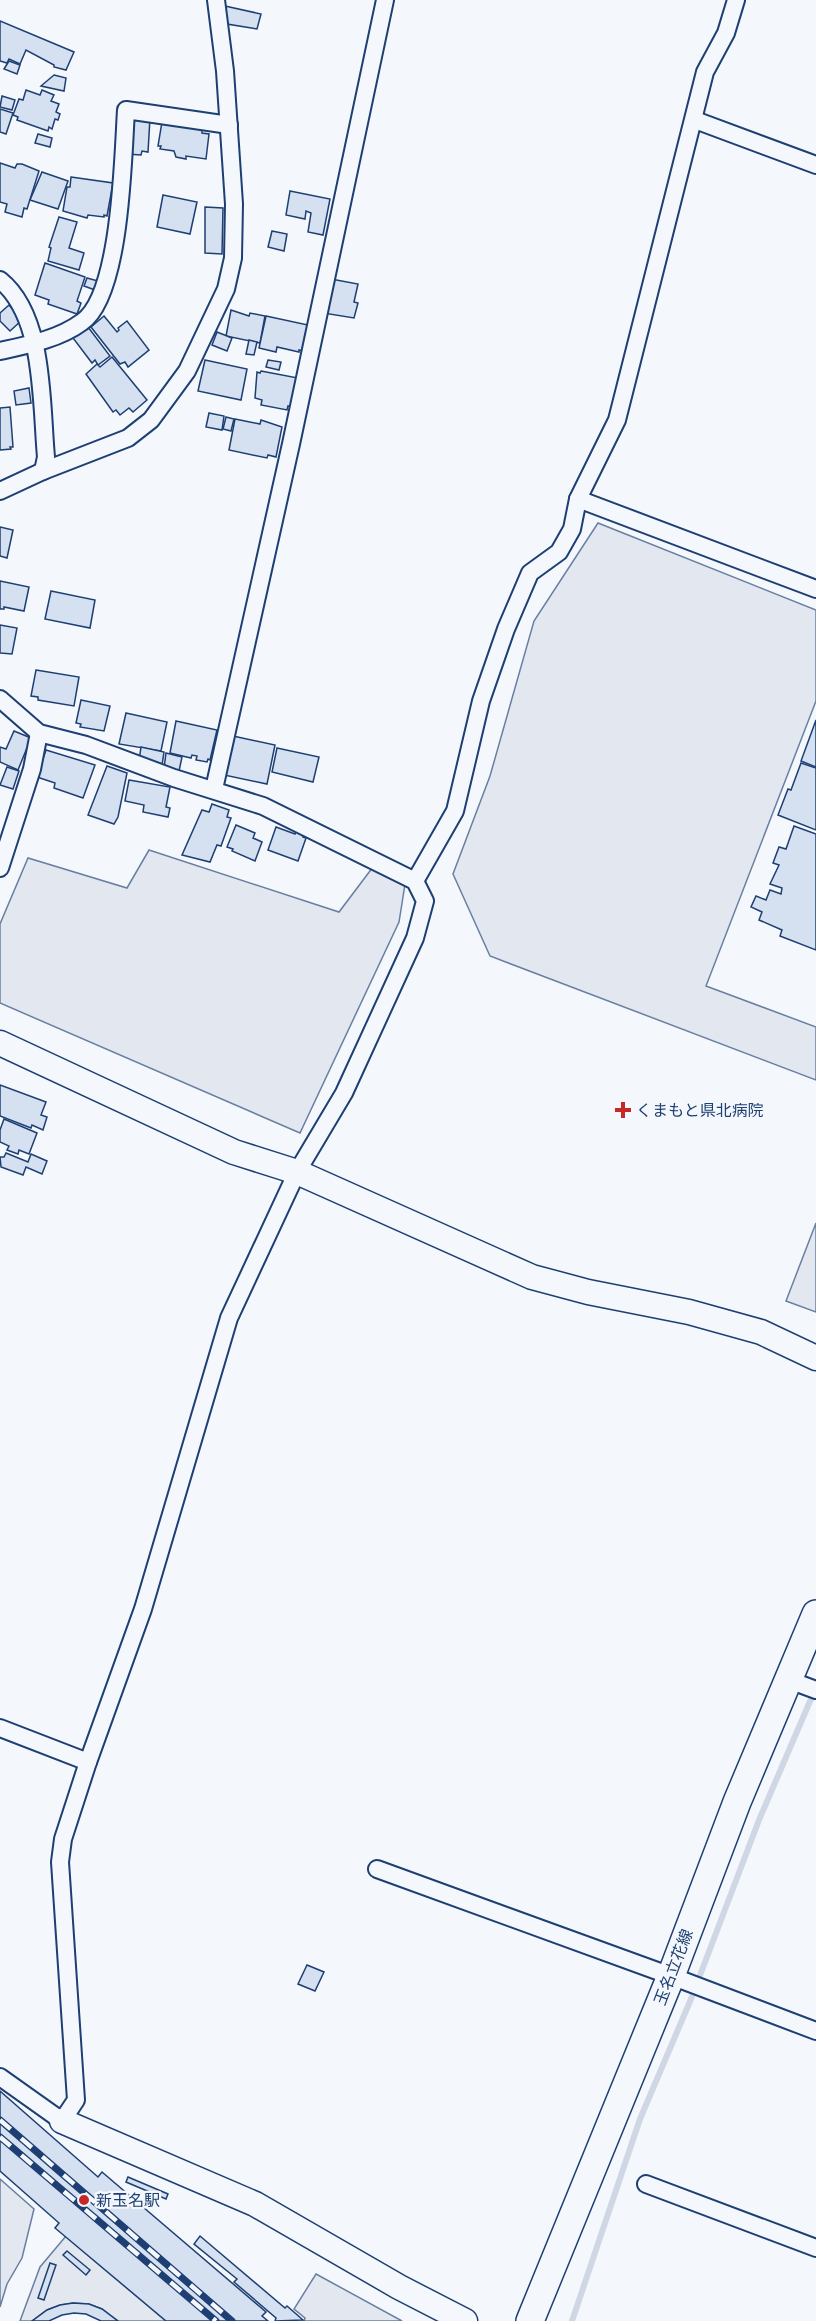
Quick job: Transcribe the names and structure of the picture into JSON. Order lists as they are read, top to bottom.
{
  "streets": {
    "main road": ["玉名立花線"]
  },
  "places": {
    "health": ["くまもと県北病院"],
    "other": ["新玉名駅"]
  }
}
